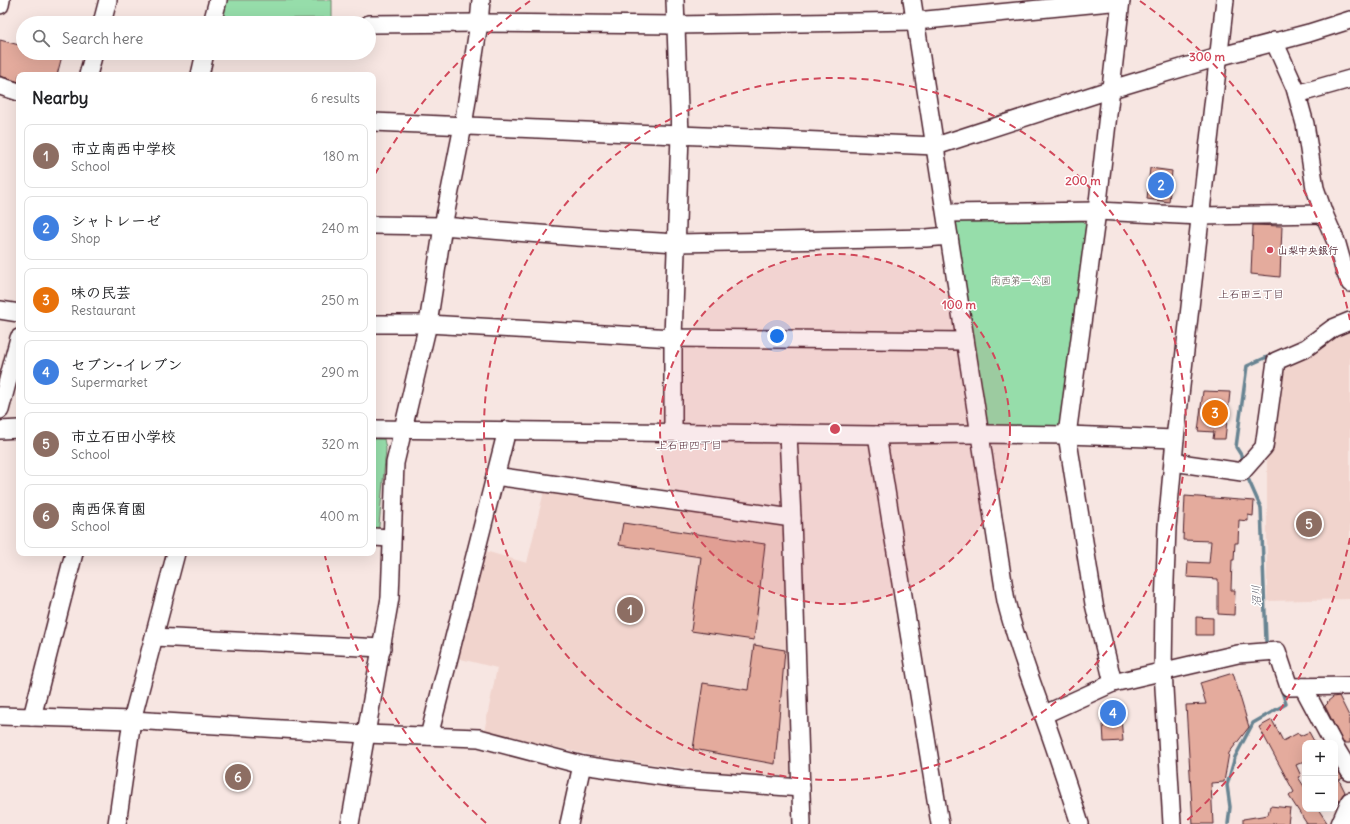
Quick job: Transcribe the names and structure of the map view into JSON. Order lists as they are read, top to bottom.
{
  "districts": ["上石田三丁目", "上石田四丁目"],
  "water": ["沼川"],
  "parks": ["南西第一公園"],
  "places": ["山梨中央銀行"],
  "page": {
    "search": "Search here",
    "heading": ["Nearby", "6 results"],
    "list": [
      {
        "mark": "1",
        "name": "市立南西中学校",
        "note": "School",
        "value": "180 m"
      },
      {
        "mark": "2",
        "name": "シャトレーゼ",
        "note": "Shop",
        "value": "240 m"
      },
      {
        "mark": "3",
        "name": "味の民芸",
        "note": "Restaurant",
        "value": "250 m"
      },
      {
        "mark": "4",
        "name": "セブン-イレブン",
        "note": "Supermarket",
        "value": "290 m"
      },
      {
        "mark": "5",
        "name": "市立石田小学校",
        "note": "School",
        "value": "320 m"
      },
      {
        "mark": "6",
        "name": "南西保育園",
        "note": "School",
        "value": "400 m"
      }
    ],
    "pins": [
      "2",
      "3",
      "5",
      "1",
      "4",
      "6"
    ],
    "map_buttons": ["+", "−"]
  },
  "rings": ["300 m", "200 m", "100 m"]
}
